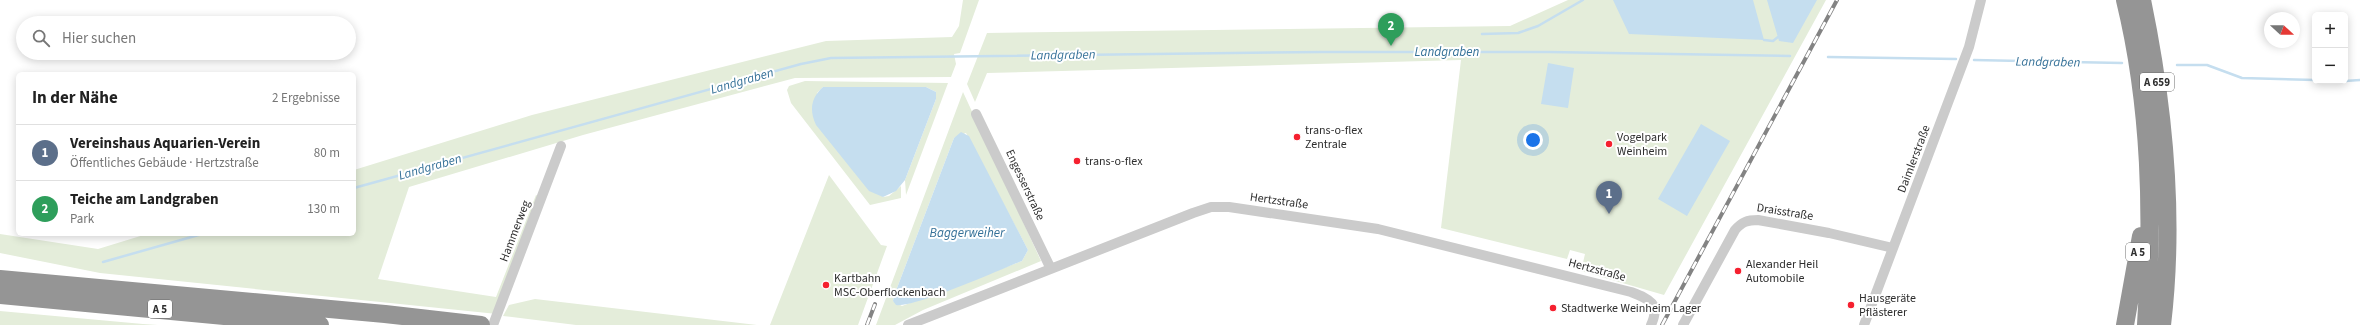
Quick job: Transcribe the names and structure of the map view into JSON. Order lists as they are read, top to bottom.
{
  "streets": {
    "highway": ["A 659", "A 5"],
    "street": [
      "Daimlerstraße",
      "Engesserstraße",
      "Hertzstraße",
      "Draisstraße",
      "Hammerweg"
    ]
  },
  "crossings": [
    ["A 659", "A 5"],
    ["Daimlerstraße", "Draisstraße"],
    ["Engesserstraße", "Hertzstraße"]
  ],
  "water": ["Landgraben", "Baggerweiher"],
  "places": [
    "trans-o-flex Zentrale",
    "Vogelpark Weinheim",
    "trans-o-flex",
    "Alexander Heil Automobile",
    "Kartbahn MSC-Oberflockenbach",
    "Hausgeräte Pflästerer",
    "Stadtwerke Weinheim Lager"
  ],
  "north": "right",
  "page": {
    "map_buttons": ["+", "−"],
    "pins": ["2", "1"],
    "search": "Hier suchen",
    "heading": ["In der Nähe", "2 Ergebnisse"],
    "list": [
      {
        "mark": "1",
        "name": "Vereinshaus Aquarien-Verein",
        "note": "Öffentliches Gebäude · Hertzstraße",
        "value": "80 m"
      },
      {
        "mark": "2",
        "name": "Teiche am Landgraben",
        "note": "Park",
        "value": "130 m"
      }
    ]
  }
}
